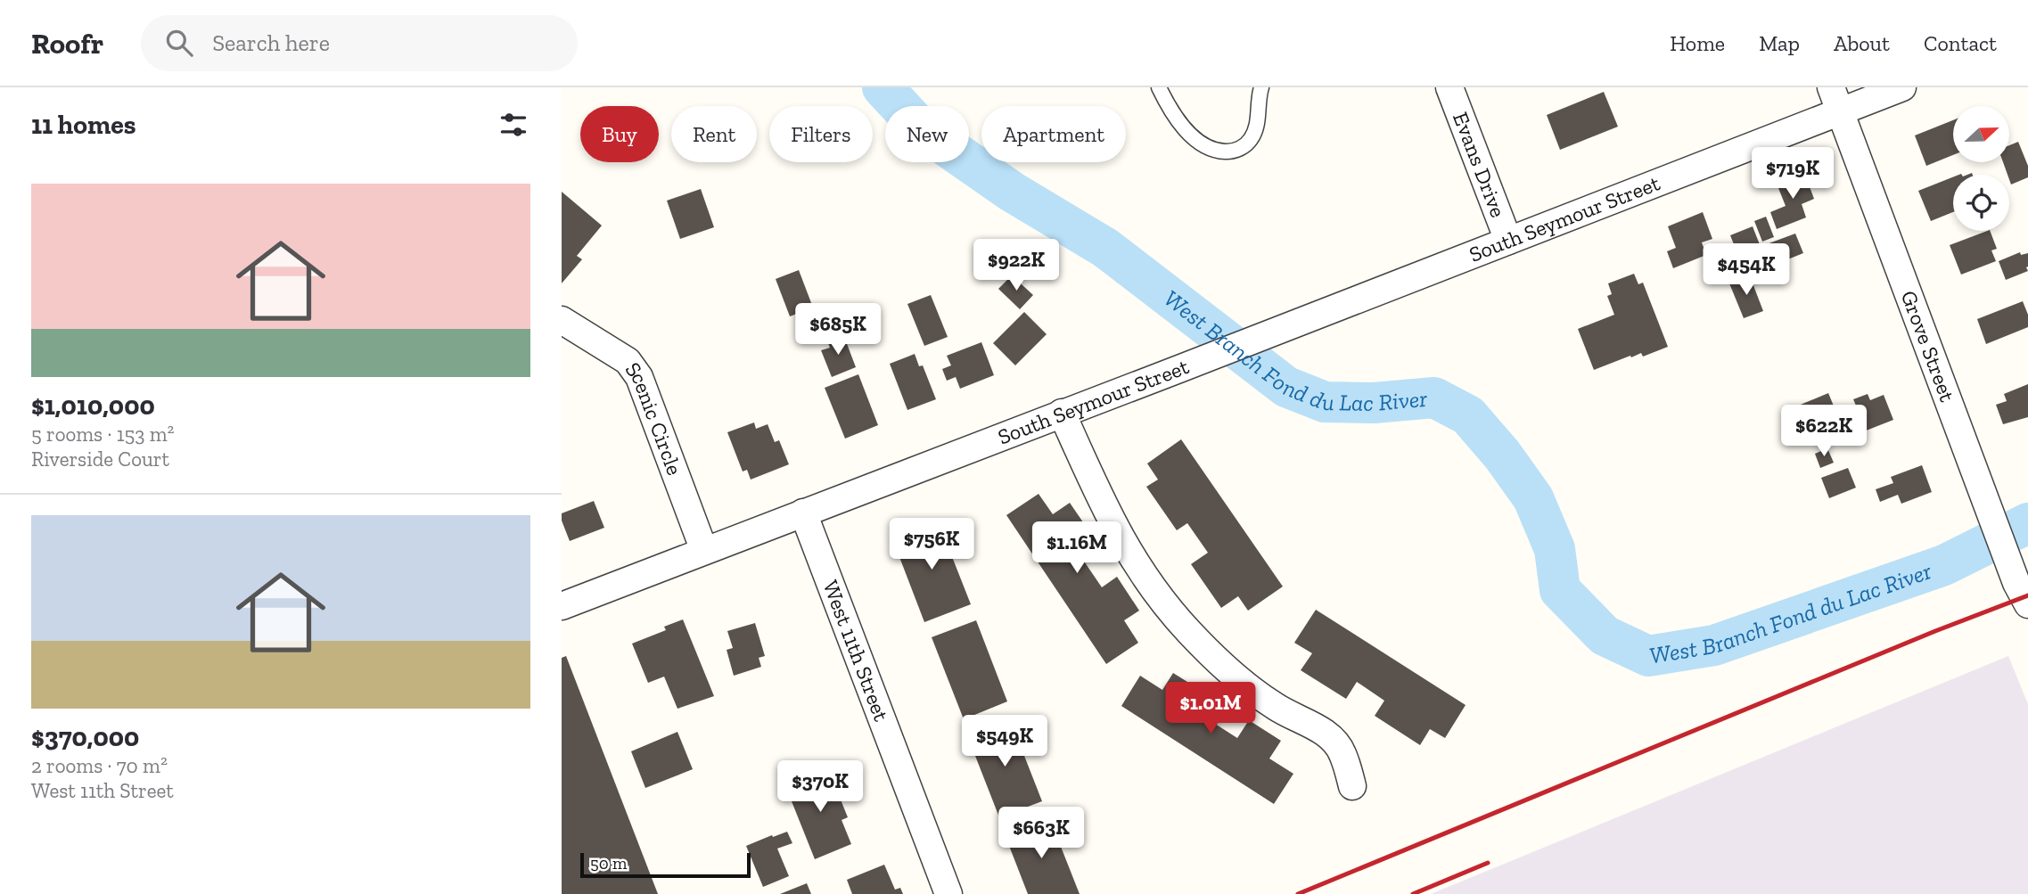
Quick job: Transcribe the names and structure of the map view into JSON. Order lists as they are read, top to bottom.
{
  "streets": {
    "street": [
      "Evans Drive",
      "South Seymour Street",
      "Grove Street",
      "Scenic Circle",
      "West 11th Street"
    ]
  },
  "crossings": [
    ["Evans Drive", "South Seymour Street"],
    ["South Seymour Street", "Grove Street"],
    ["South Seymour Street", "Scenic Circle"],
    ["South Seymour Street", "West 11th Street"]
  ],
  "water": ["West Branch Fond du Lac River"],
  "scale_bar": "50 m",
  "north": "right",
  "page": {
    "header": "Roofr",
    "search": "Search here",
    "nav": [
      "Home",
      "Map",
      "About",
      "Contact"
    ],
    "heading": "11 homes",
    "chip": [
      "Buy",
      "Rent",
      "Filters",
      "New",
      "Apartment"
    ],
    "price": [
      "$719K",
      "$922K",
      "$454K",
      "$685K",
      "$622K",
      "$756K",
      "$1.16M",
      "$1.01M",
      "$549K",
      "$370K",
      "$663K"
    ],
    "list": [
      {
        "name": "$1,010,000",
        "note": "5 rooms · 153 m² · Riverside Court"
      },
      {
        "name": "$370,000",
        "note": "2 rooms · 70 m² · West 11th Street"
      }
    ],
    "scale": "50 m"
  }
}
